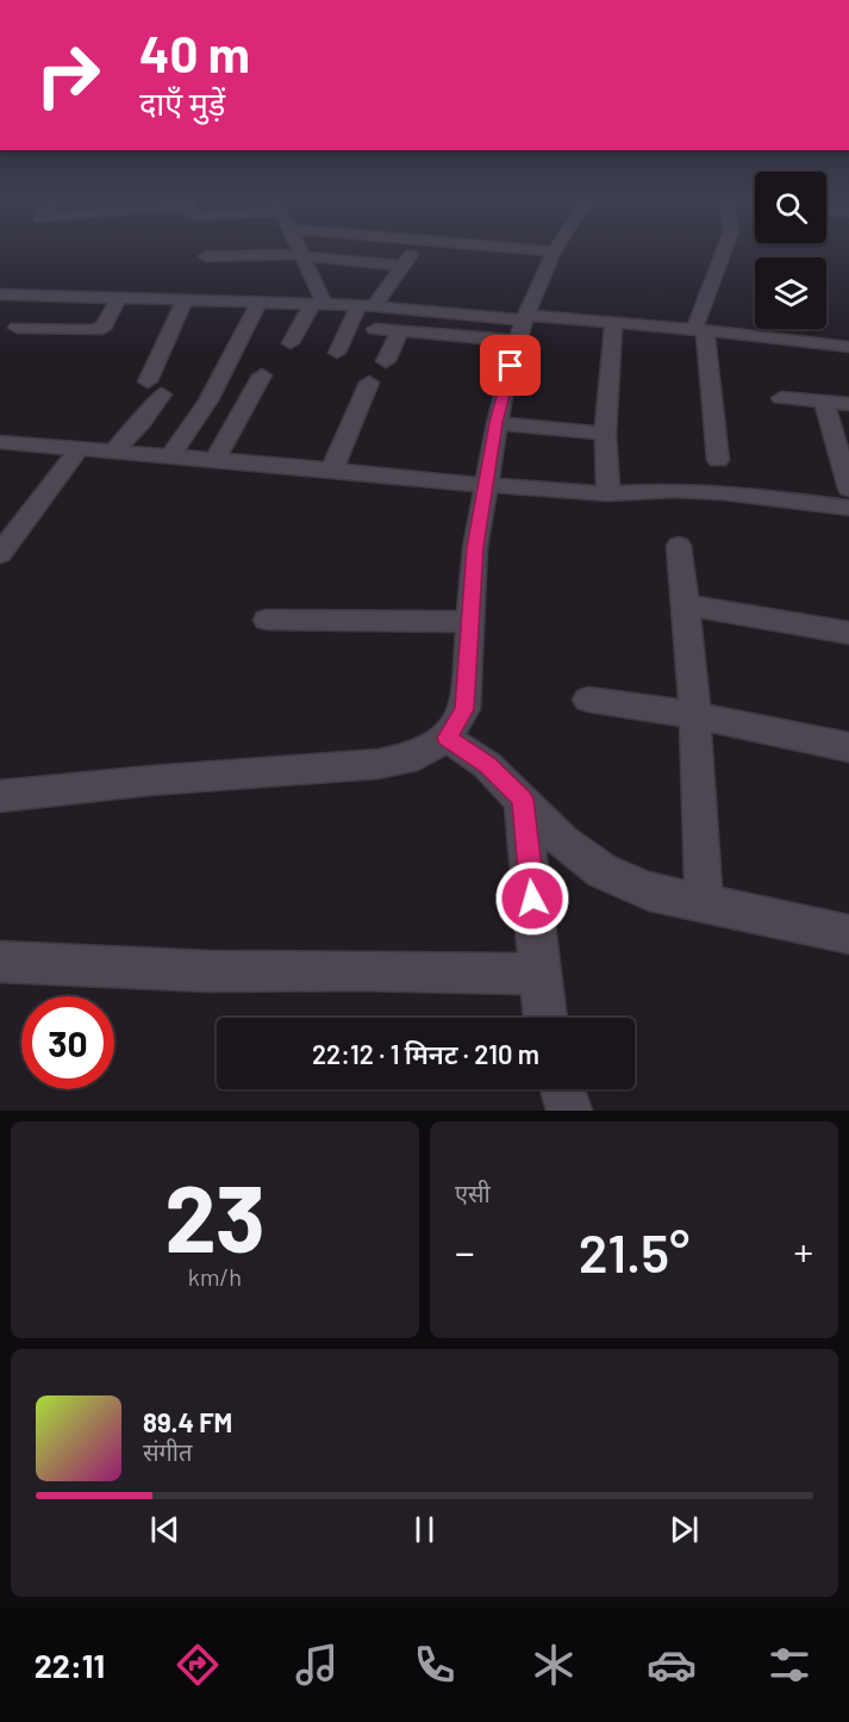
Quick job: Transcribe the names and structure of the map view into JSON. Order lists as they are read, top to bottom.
{
  "page": {
    "turn": ["40 m", "दाएँ मुड़ें"],
    "limit": "30",
    "trip": "22:12 · 1 मिनट · 210 m",
    "tile": [
      ["23", "km/h"],
      "एसी"
    ],
    "heat": ["−", "21.5°", "+"],
    "song": ["89.4 FM", "संगीत"],
    "tabs": "22:11"
  }
}
